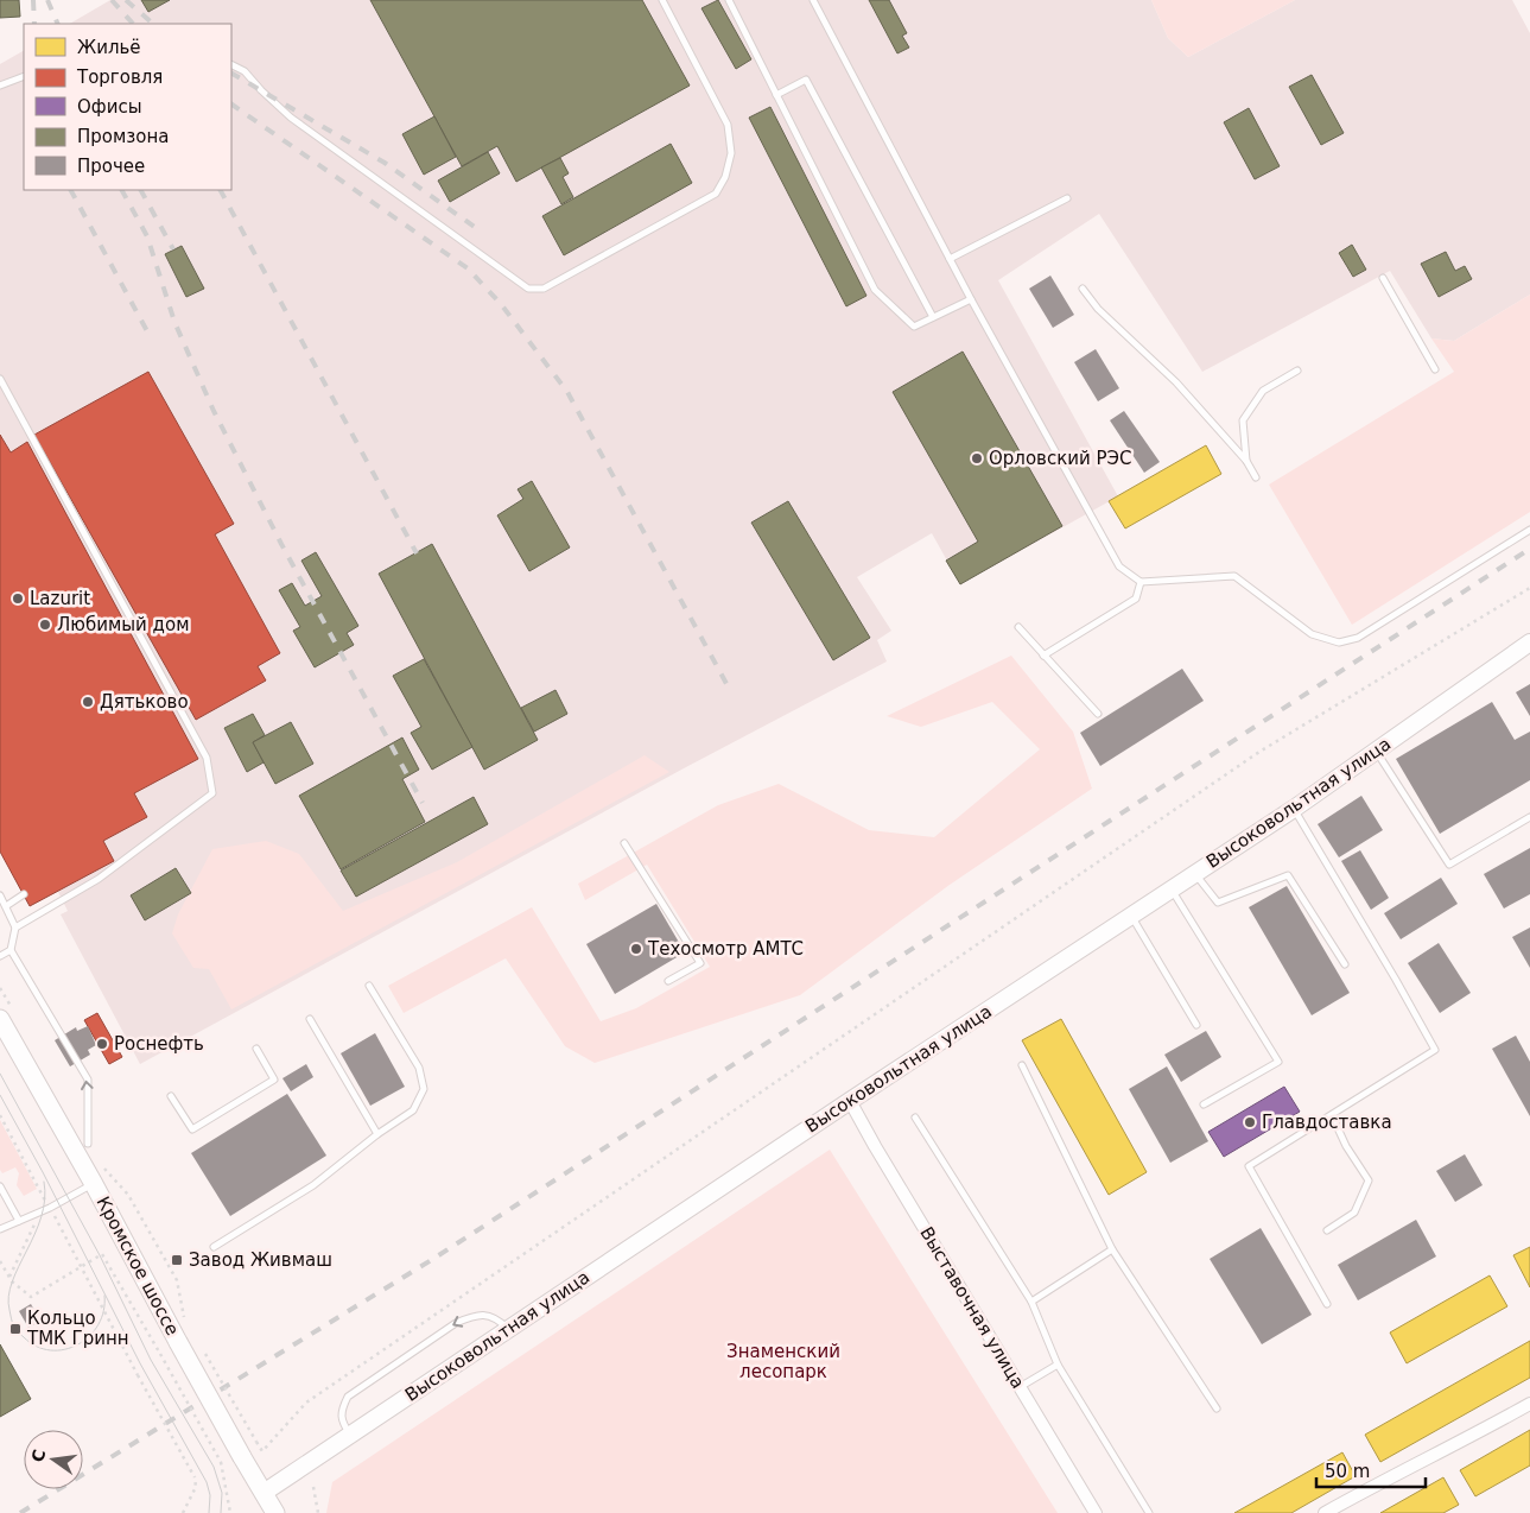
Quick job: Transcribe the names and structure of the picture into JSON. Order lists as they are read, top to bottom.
{
  "streets": {
    "main road": ["Высоковольтная улица", "Кромское шоссе"],
    "street": ["Выставочная улица"]
  },
  "crossings": [
    ["Высоковольтная улица", "Кромское шоссе"],
    ["Высоковольтная улица", "Выставочная улица"]
  ],
  "parks": ["Знаменский лесопарк"],
  "places": {
    "other": [
      "Орловский РЭС",
      "Lazurit",
      "Любимый дом",
      "Дятьково",
      "Техосмотр АМТС",
      "Роснефть",
      "Главдоставка"
    ],
    "transit": ["Завод Живмаш", "Кольцо ТМК Гринн"]
  },
  "legend": [
    "Жильё",
    "Торговля",
    "Офисы",
    "Промзона",
    "Прочее"
  ],
  "scale_bar": "50 m",
  "north": "left"
}
